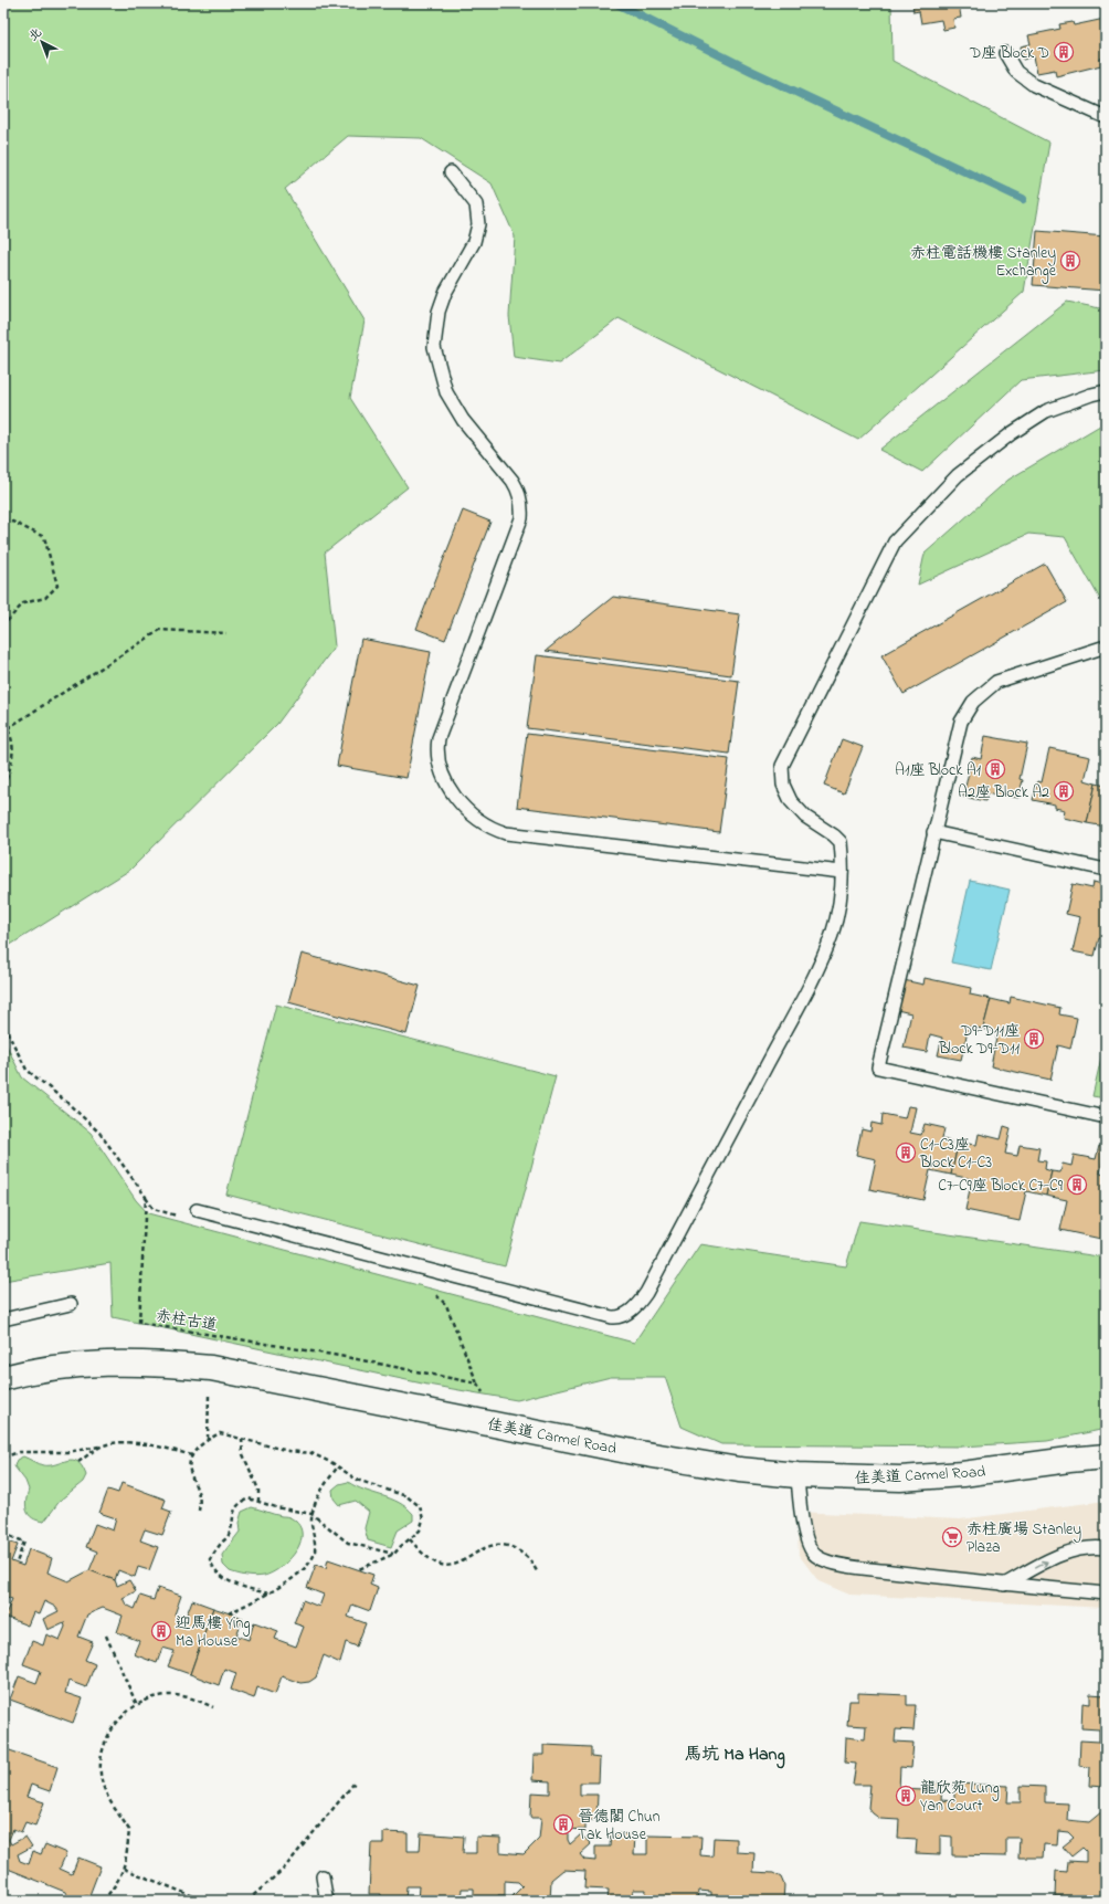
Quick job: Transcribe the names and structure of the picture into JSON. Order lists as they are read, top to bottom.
{
  "streets": {
    "street": ["佳美道 Carmel Road"],
    "path": ["赤柱古道"]
  },
  "districts": ["馬坑 Ma Hang"],
  "places": {
    "building": [
      "D座 Block D",
      "赤柱電話機樓 Stanley Exchange",
      "A1座 Block A1",
      "A2座 Block A2",
      "D9-D11座 Block D9-D11",
      "C1-C3座 Block C1-C3",
      "C7-C9座 Block C7-C9",
      "迎馬樓 Ying Ma House",
      "龍欣苑 Lung Yan Court",
      "晉德閣 Chun Tak House"
    ],
    "supermarket": ["赤柱廣場 Stanley Plaza"]
  },
  "north": "top left"
}
